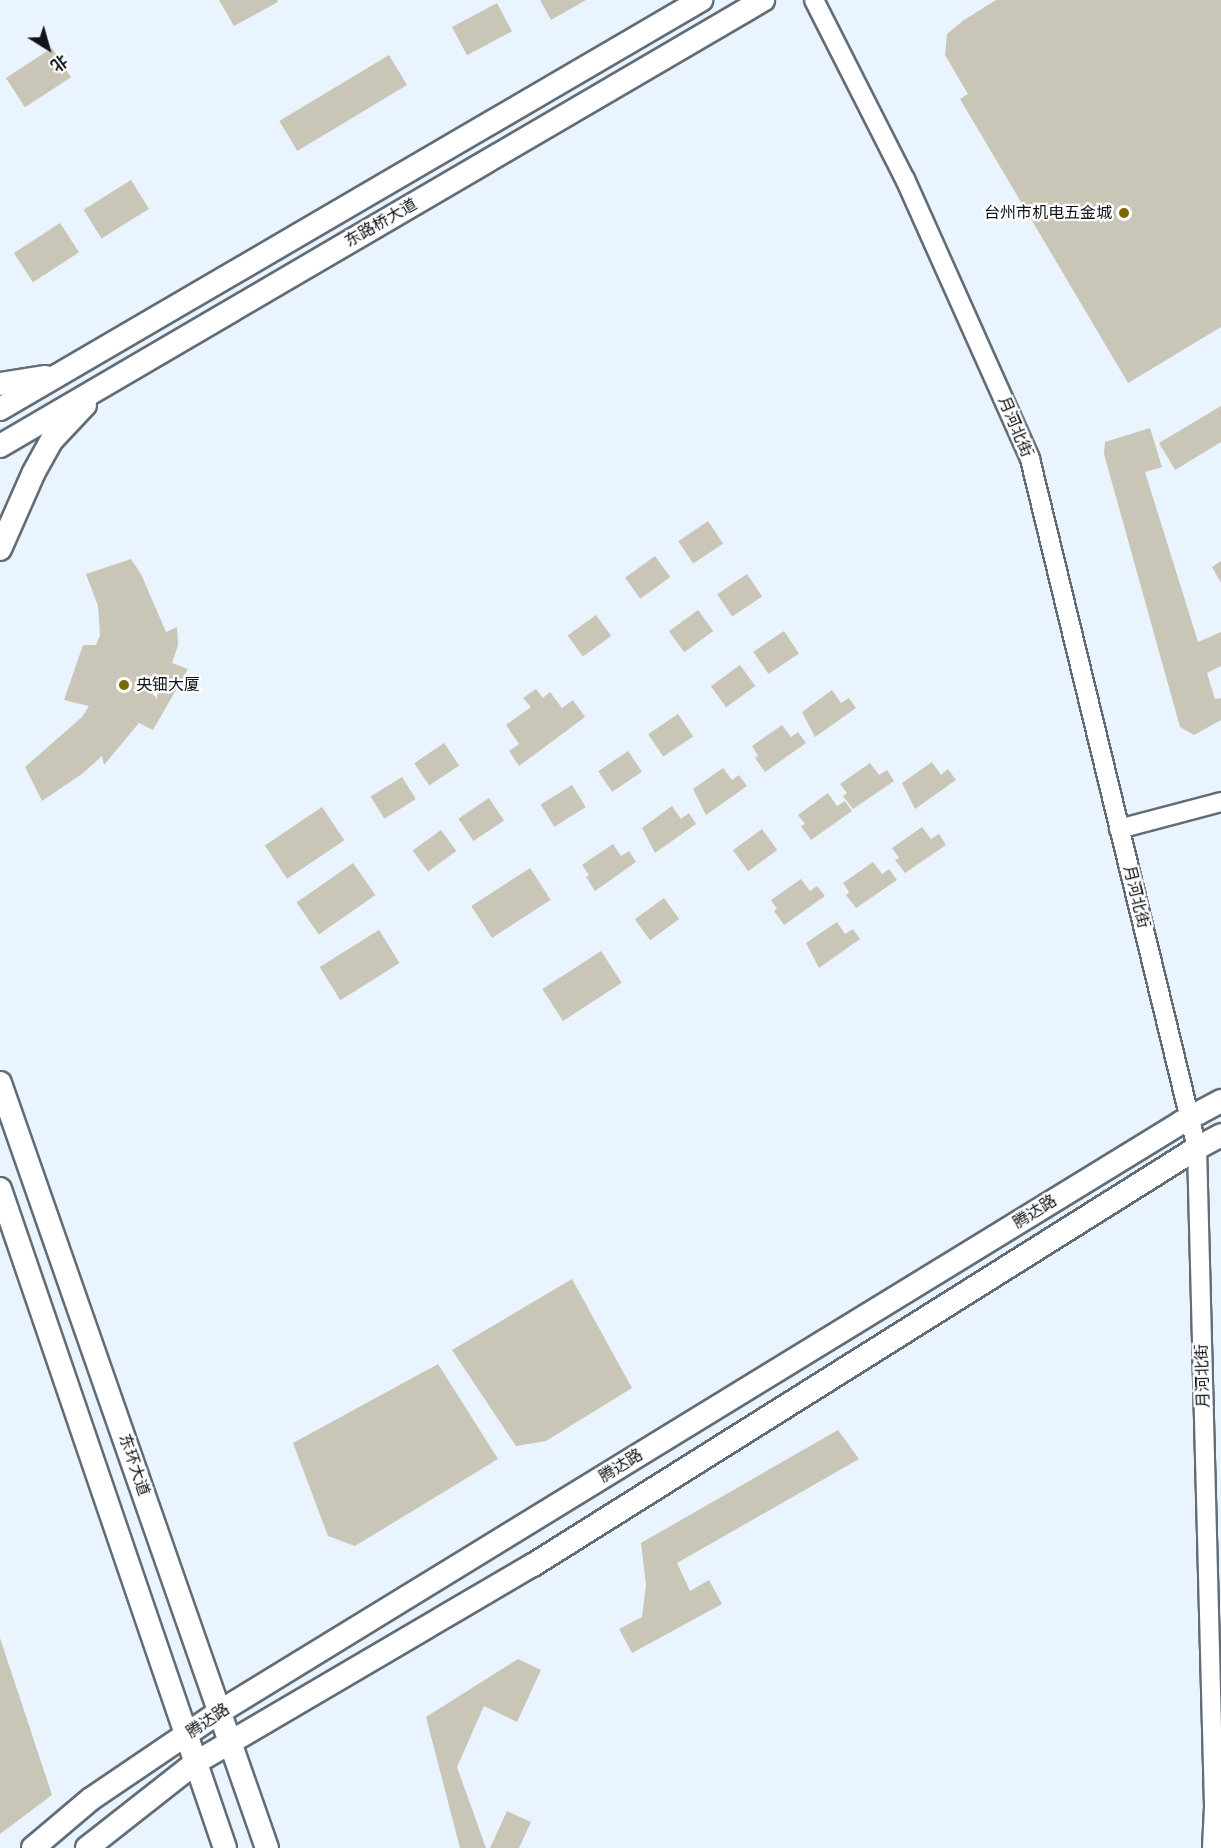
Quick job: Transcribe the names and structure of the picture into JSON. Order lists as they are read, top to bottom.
{
  "streets": {
    "main road": ["东路桥大道", "腾达路", "东环大道"],
    "street": ["月河北街"]
  },
  "crossings": [
    ["月河北街", "腾达路"],
    ["腾达路", "东环大道"]
  ],
  "places": ["台州市机电五金城", "央钿大厦"],
  "north": "bottom right"
}
